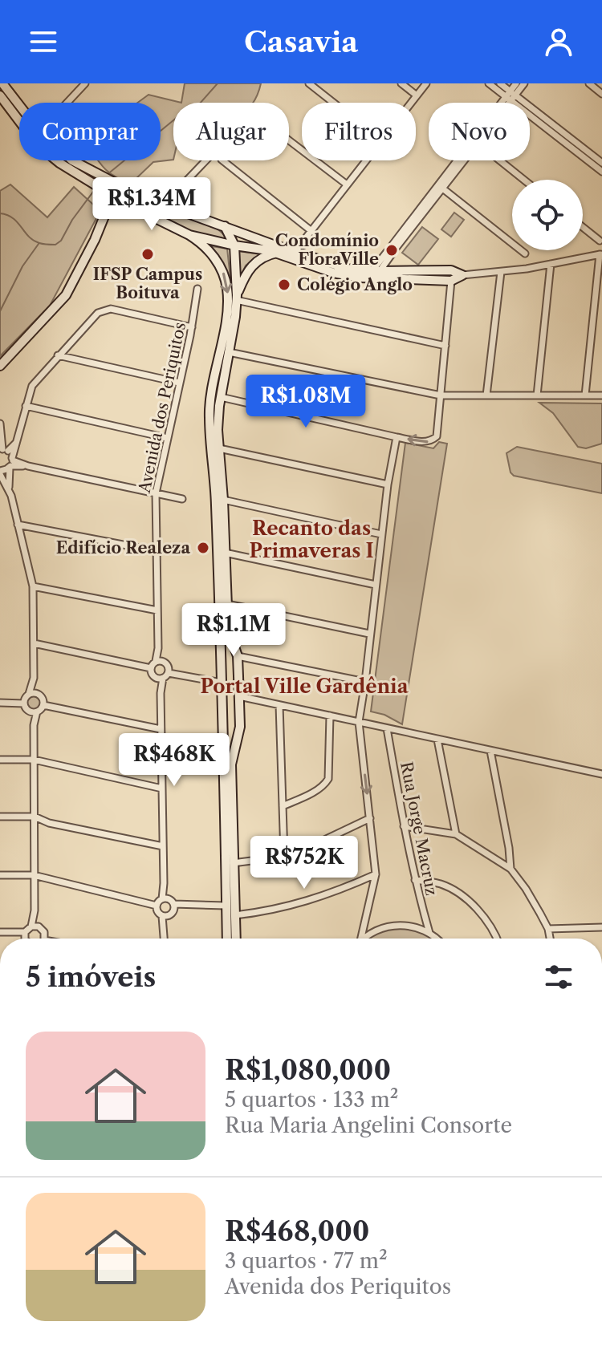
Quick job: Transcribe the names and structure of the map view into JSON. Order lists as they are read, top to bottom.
{
  "streets": {
    "street": ["Avenida dos Periquitos", "Rua Jorge Macruz"]
  },
  "districts": ["Recanto das Primaveras I", "Portal Ville Gardênia"],
  "places": [
    "Condomínio FloraVille",
    "IFSP Campus Boituva",
    "Colégio Anglo",
    "Edifício Realeza"
  ],
  "page": {
    "header": "Casavia",
    "chip": [
      "Comprar",
      "Alugar",
      "Filtros",
      "Novo"
    ],
    "price": [
      "R$1.34M",
      "R$1.08M",
      "R$1.1M",
      "R$468K",
      "R$752K"
    ],
    "heading": "5 imóveis",
    "list": [
      {
        "name": "R$1,080,000",
        "note": "5 quartos · 133 m² · Rua Maria Angelini Consorte"
      },
      {
        "name": "R$468,000",
        "note": "3 quartos · 77 m² · Avenida dos Periquitos"
      }
    ]
  }
}
